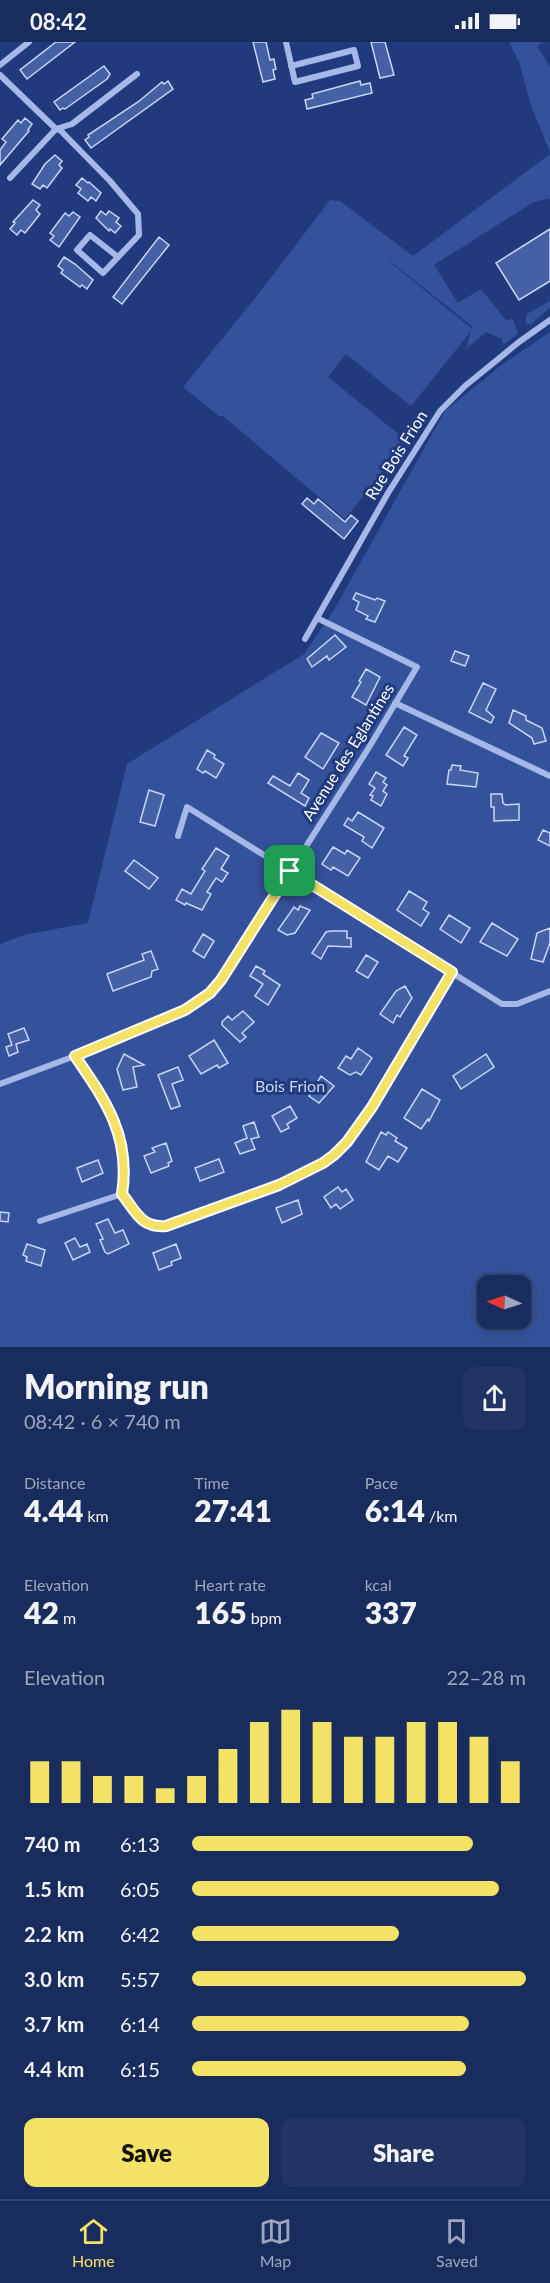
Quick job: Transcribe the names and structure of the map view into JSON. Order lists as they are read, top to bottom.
{
  "streets": {
    "street": ["Rue Bois Frion", "Avenue des Eglantines"]
  },
  "crossings": [
    ["Rue Bois Frion", "Avenue des Eglantines"]
  ],
  "parks": ["Bois Frion"],
  "north": "left",
  "page": {
    "status": "08:42",
    "heading": ["Morning run", "08:42 · 6 × 740 m"],
    "stats": [
      ["Distance", "4.44 km"],
      ["Time", "27:41"],
      ["Pace", "6:14 /km"],
      ["Elevation", "42 m"],
      ["Heart rate", "165 bpm"],
      ["kcal", "337"]
    ],
    "chart": ["Elevation", "22–28 m"],
    "list": [
      {
        "name": "740 m",
        "note": "6:13"
      },
      {
        "name": "1.5 km",
        "note": "6:05"
      },
      {
        "name": "2.2 km",
        "note": "6:42"
      },
      {
        "name": "3.0 km",
        "note": "5:57"
      },
      {
        "name": "3.7 km",
        "note": "6:14"
      },
      {
        "name": "4.4 km",
        "note": "6:15"
      }
    ],
    "buttons": ["Save", "Share"],
    "tabs": ["Home", "Map", "Saved"]
  }
}
